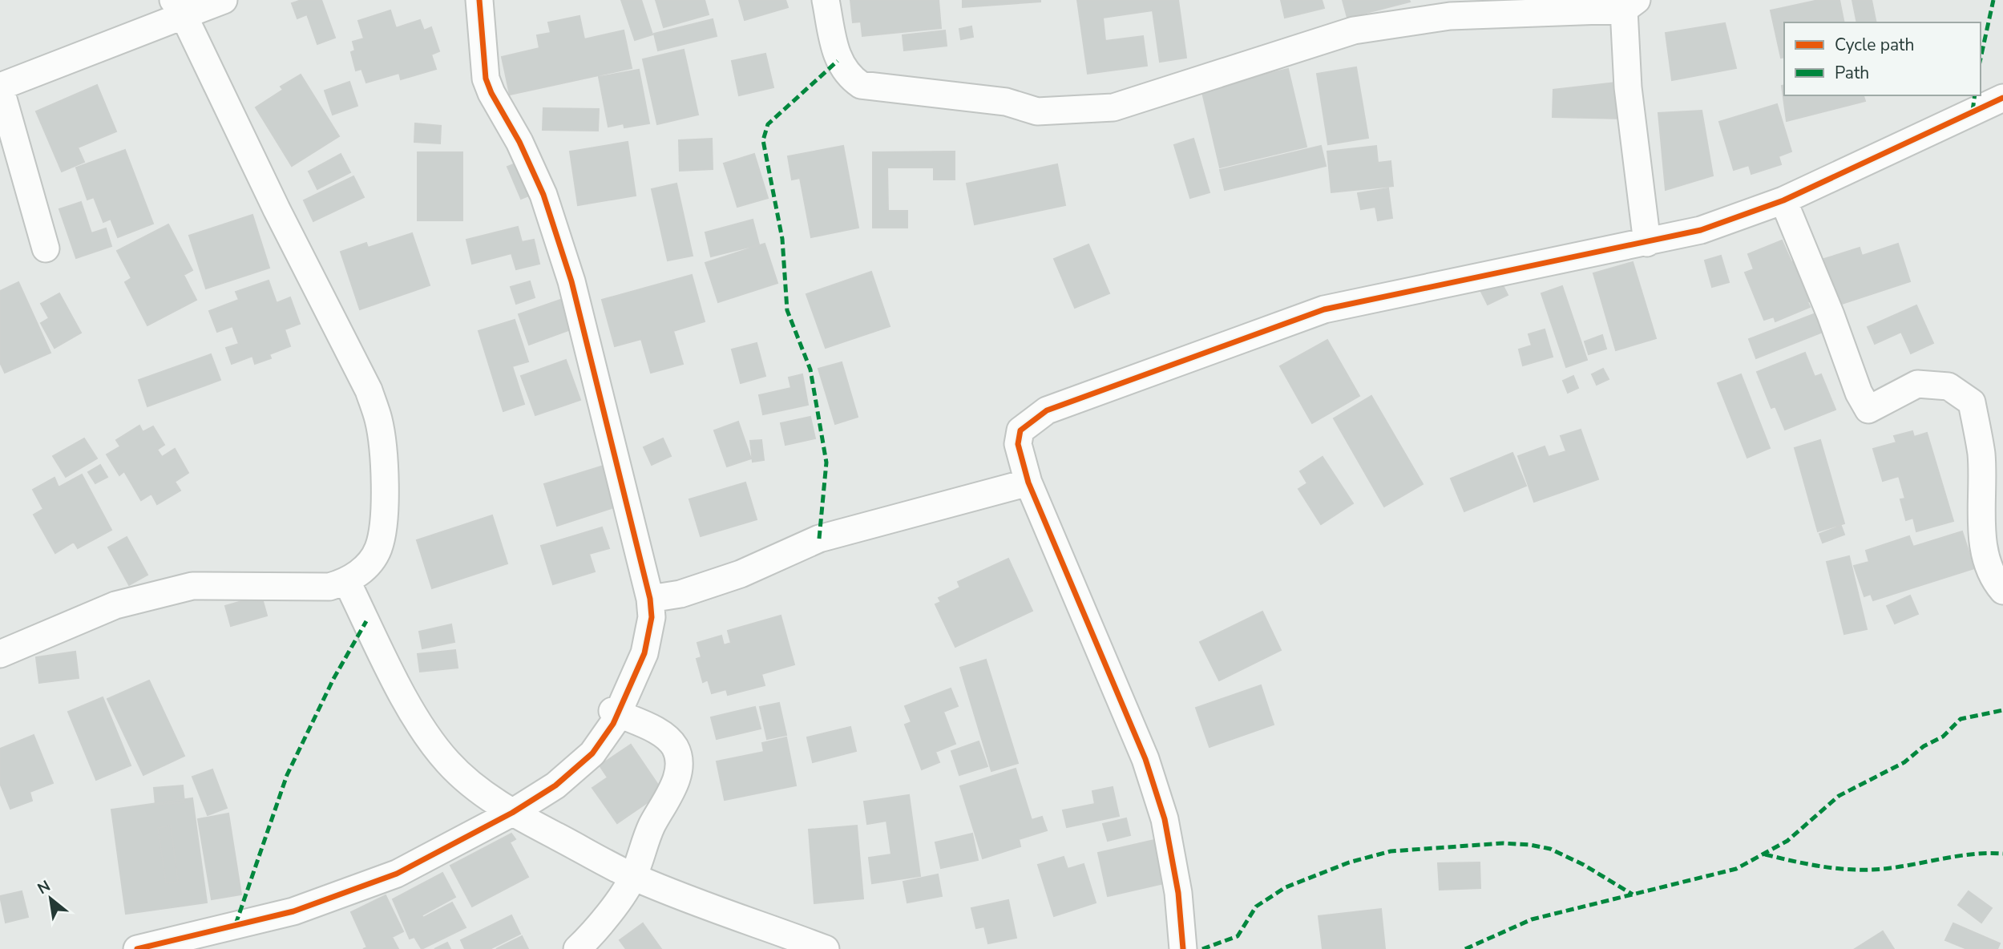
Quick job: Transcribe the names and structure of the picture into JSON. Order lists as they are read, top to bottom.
{
  "legend": ["Cycle path", "Path"],
  "north": "top left"
}
